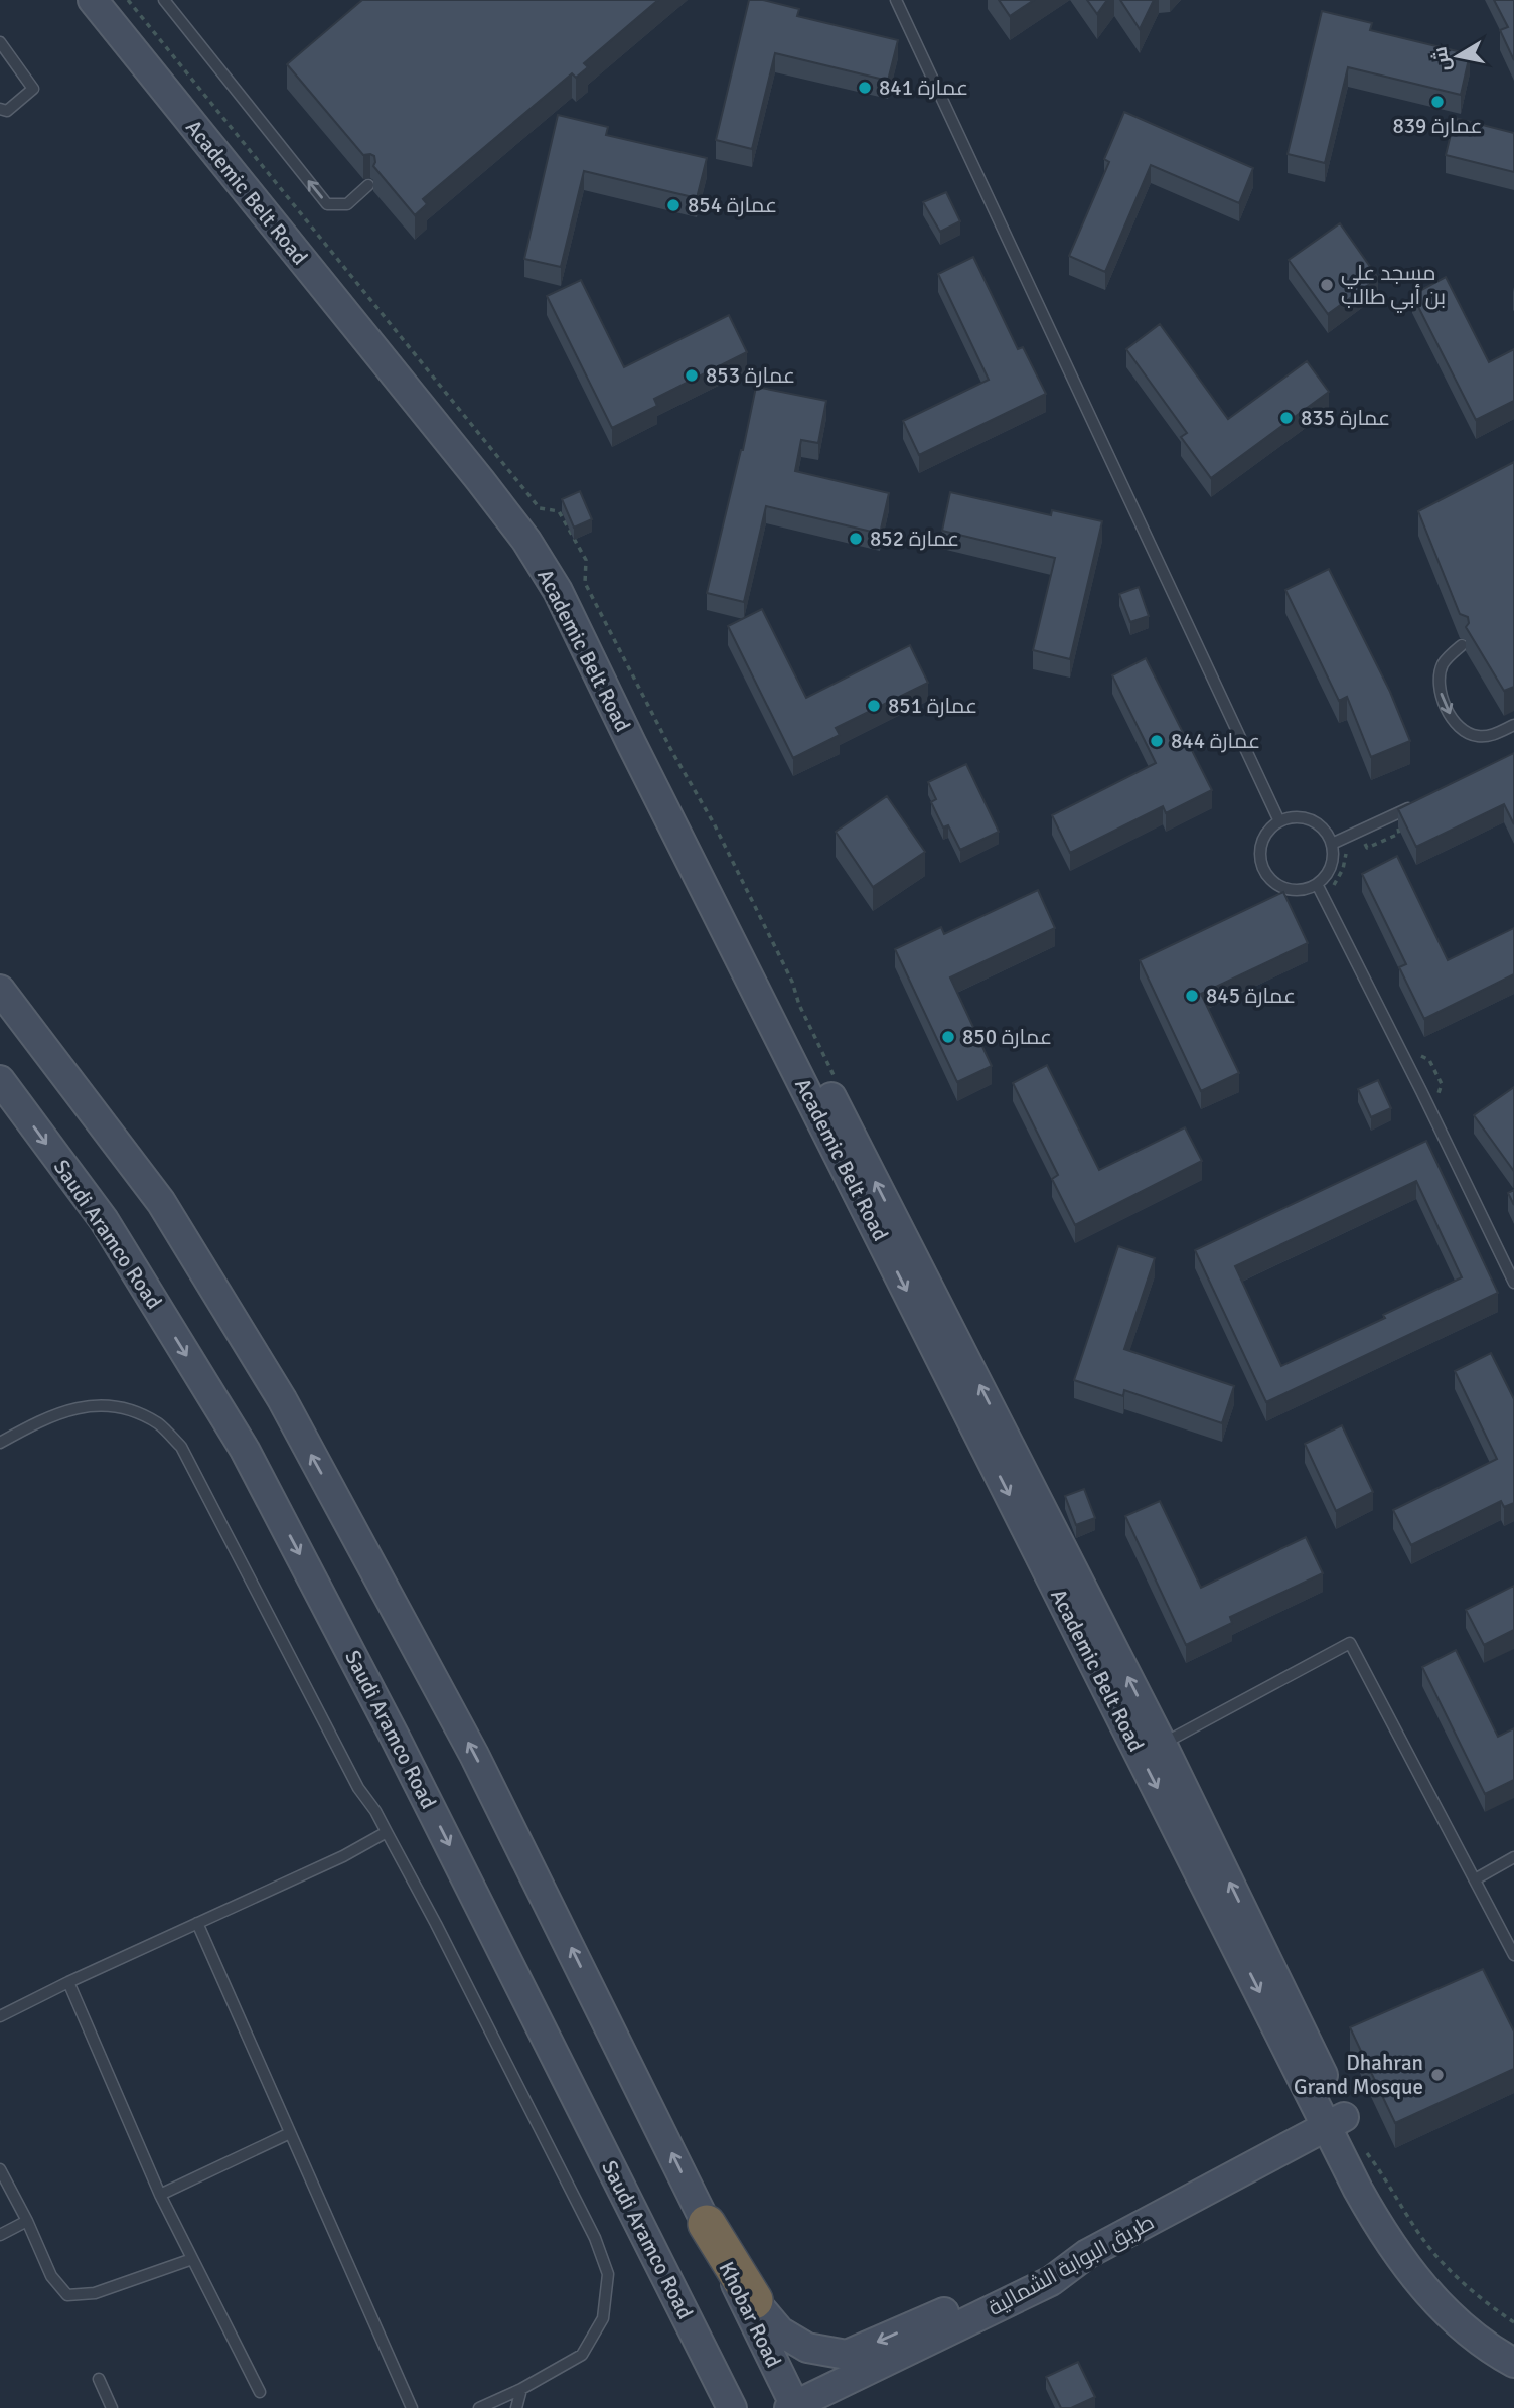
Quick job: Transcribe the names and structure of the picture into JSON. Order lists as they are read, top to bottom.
{
  "streets": {
    "street": [
      "Academic Belt Road",
      "Saudi Aramco Road",
      "طريق البوابة الشمالية",
      "Khobar Road"
    ]
  },
  "crossings": [
    ["Academic Belt Road", "طريق البوابة الشمالية"],
    ["طريق البوابة الشمالية", "Khobar Road"]
  ],
  "places": [
    "عمارة 841",
    "عمارة 839",
    "عمارة 854",
    "مسجد علي بن أبي طالب",
    "عمارة 853",
    "عمارة 835",
    "عمارة 852",
    "عمارة 851",
    "عمارة 844",
    "عمارة 845",
    "عمارة 850",
    "Dhahran Grand Mosque"
  ],
  "north": "left"
}
